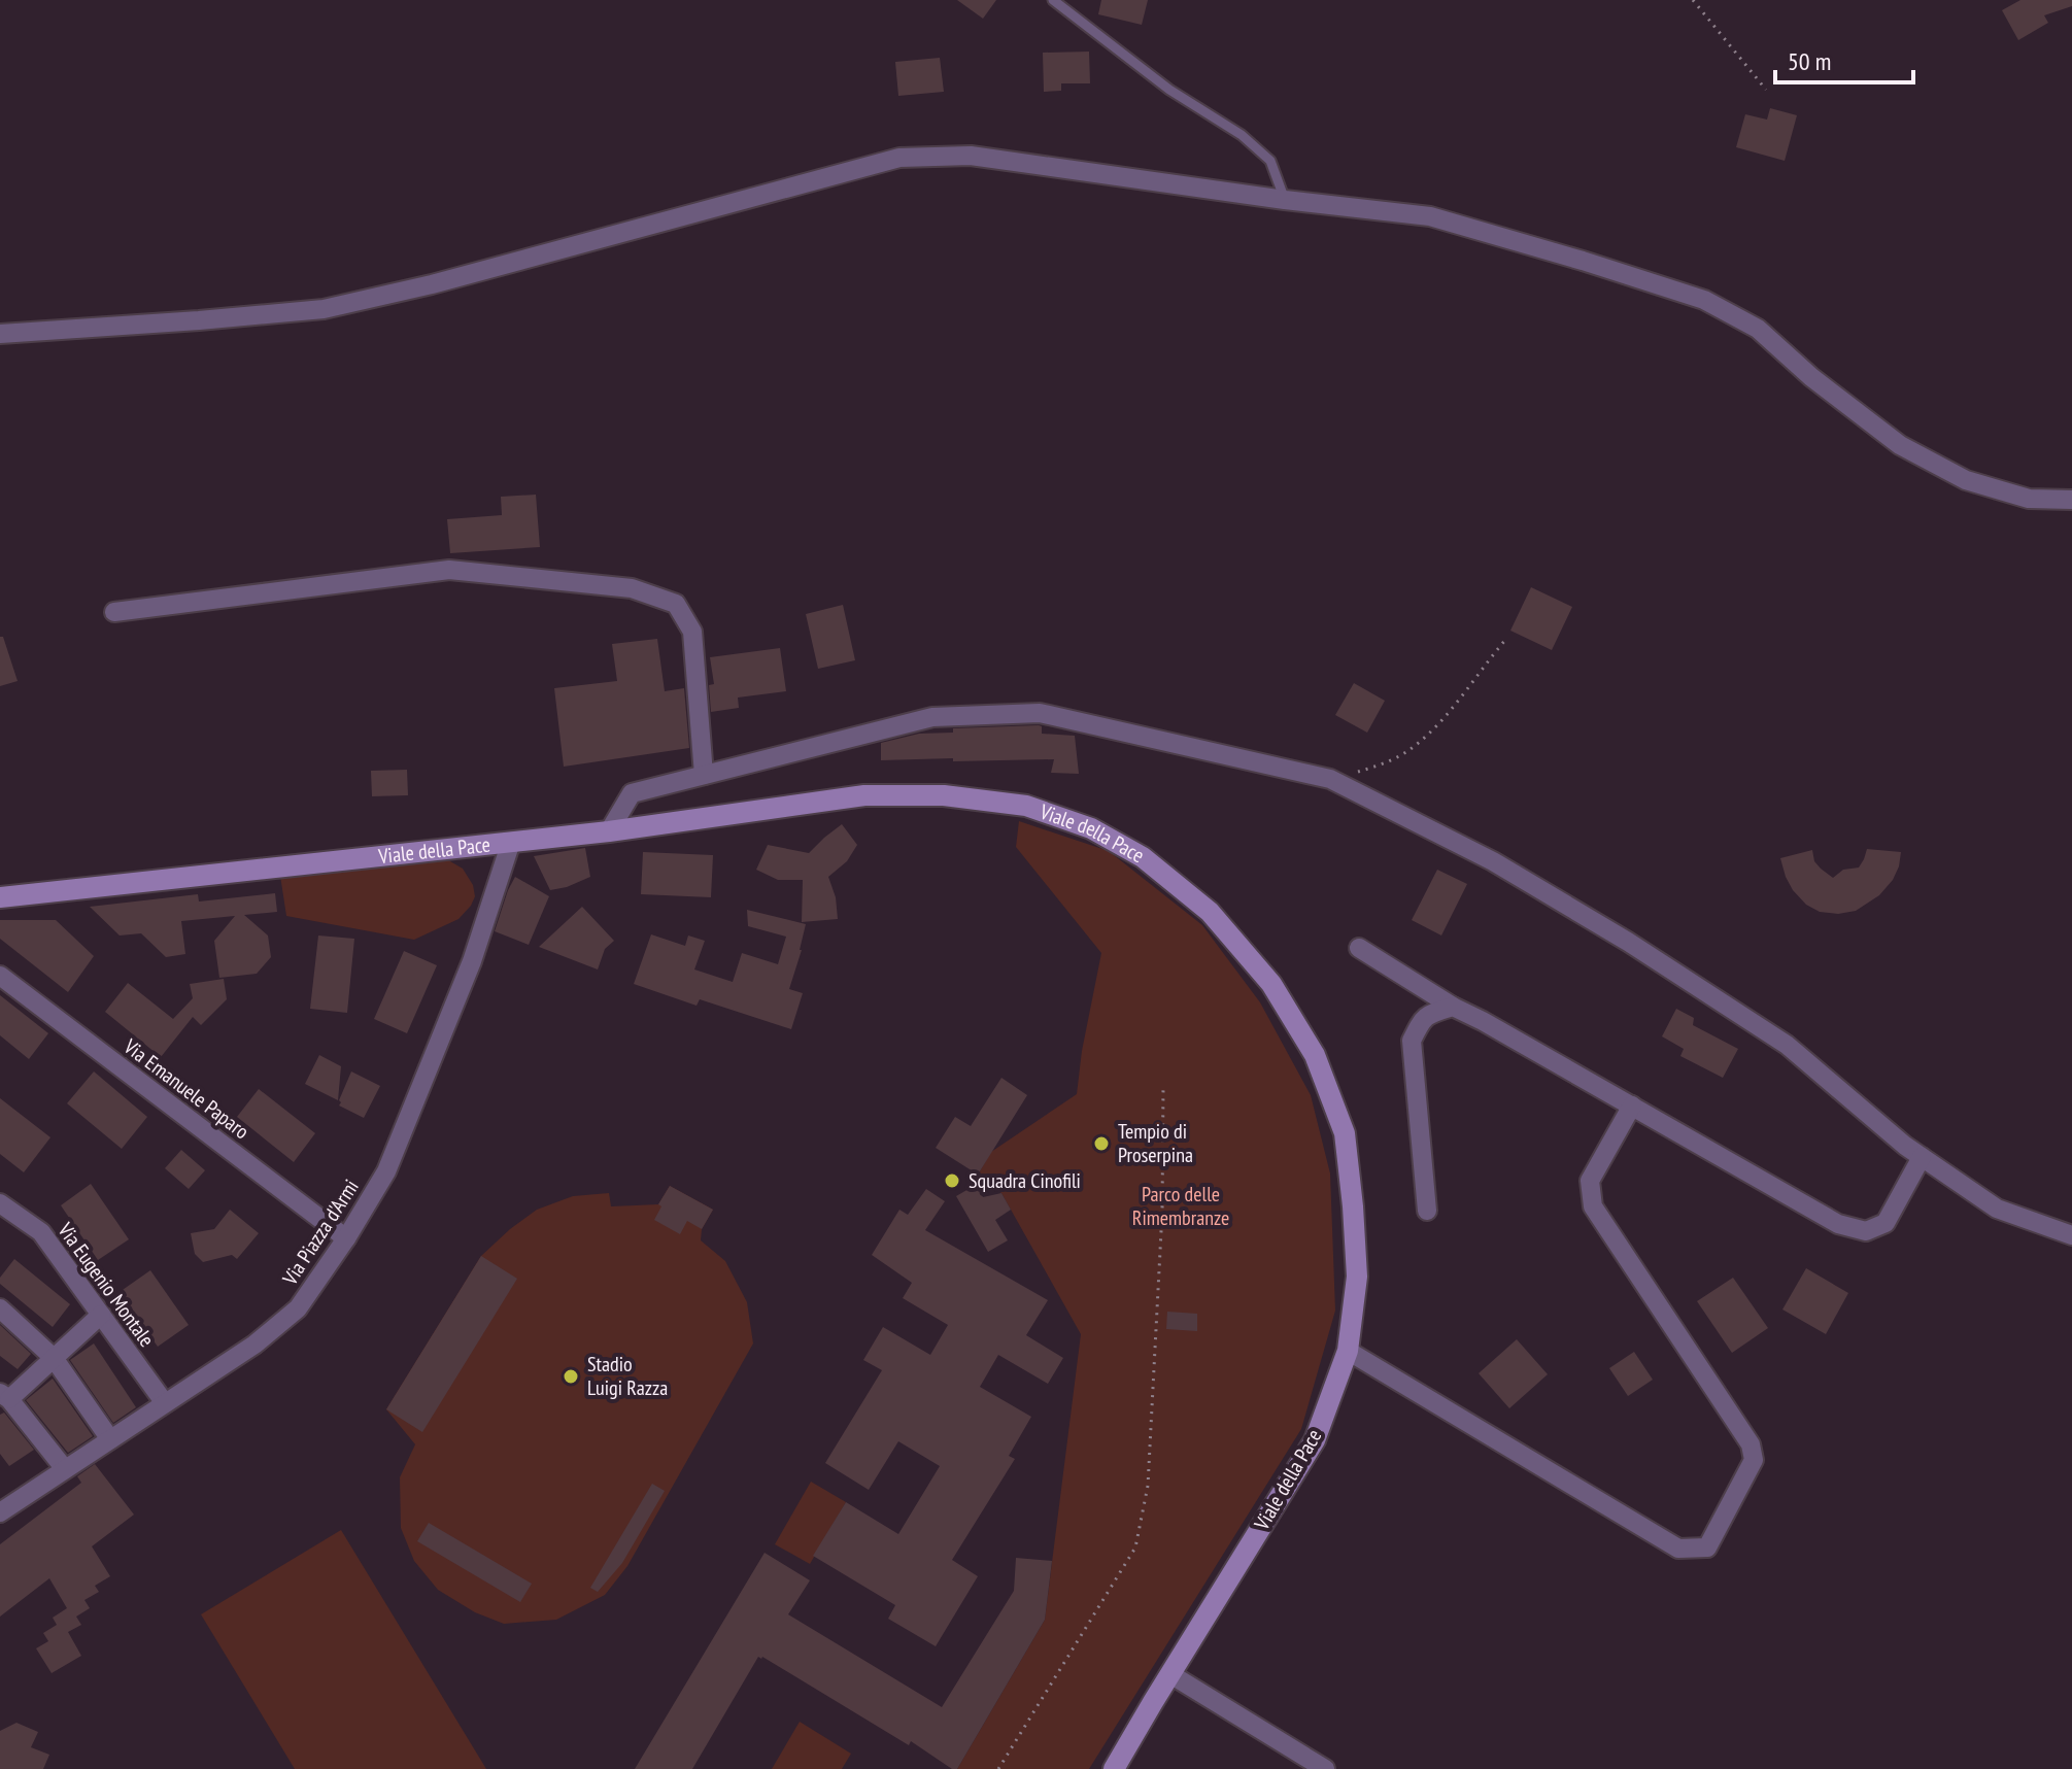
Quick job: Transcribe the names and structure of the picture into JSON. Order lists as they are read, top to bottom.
{
  "streets": {
    "main road": ["Viale della Pace"],
    "street": ["Via Emanuele Paparo", "Via Piazza d'Armi", "Via Eugenio Montale"]
  },
  "crossings": [
    ["Viale della Pace", "Via Piazza d'Armi"],
    ["Via Emanuele Paparo", "Via Piazza d'Armi"],
    ["Via Piazza d'Armi", "Via Eugenio Montale"]
  ],
  "parks": ["Parco delle Rimembranze"],
  "places": ["Tempio di Proserpina", "Squadra Cinofili", "Stadio Luigi Razza"],
  "scale_bar": "50 m"
}
